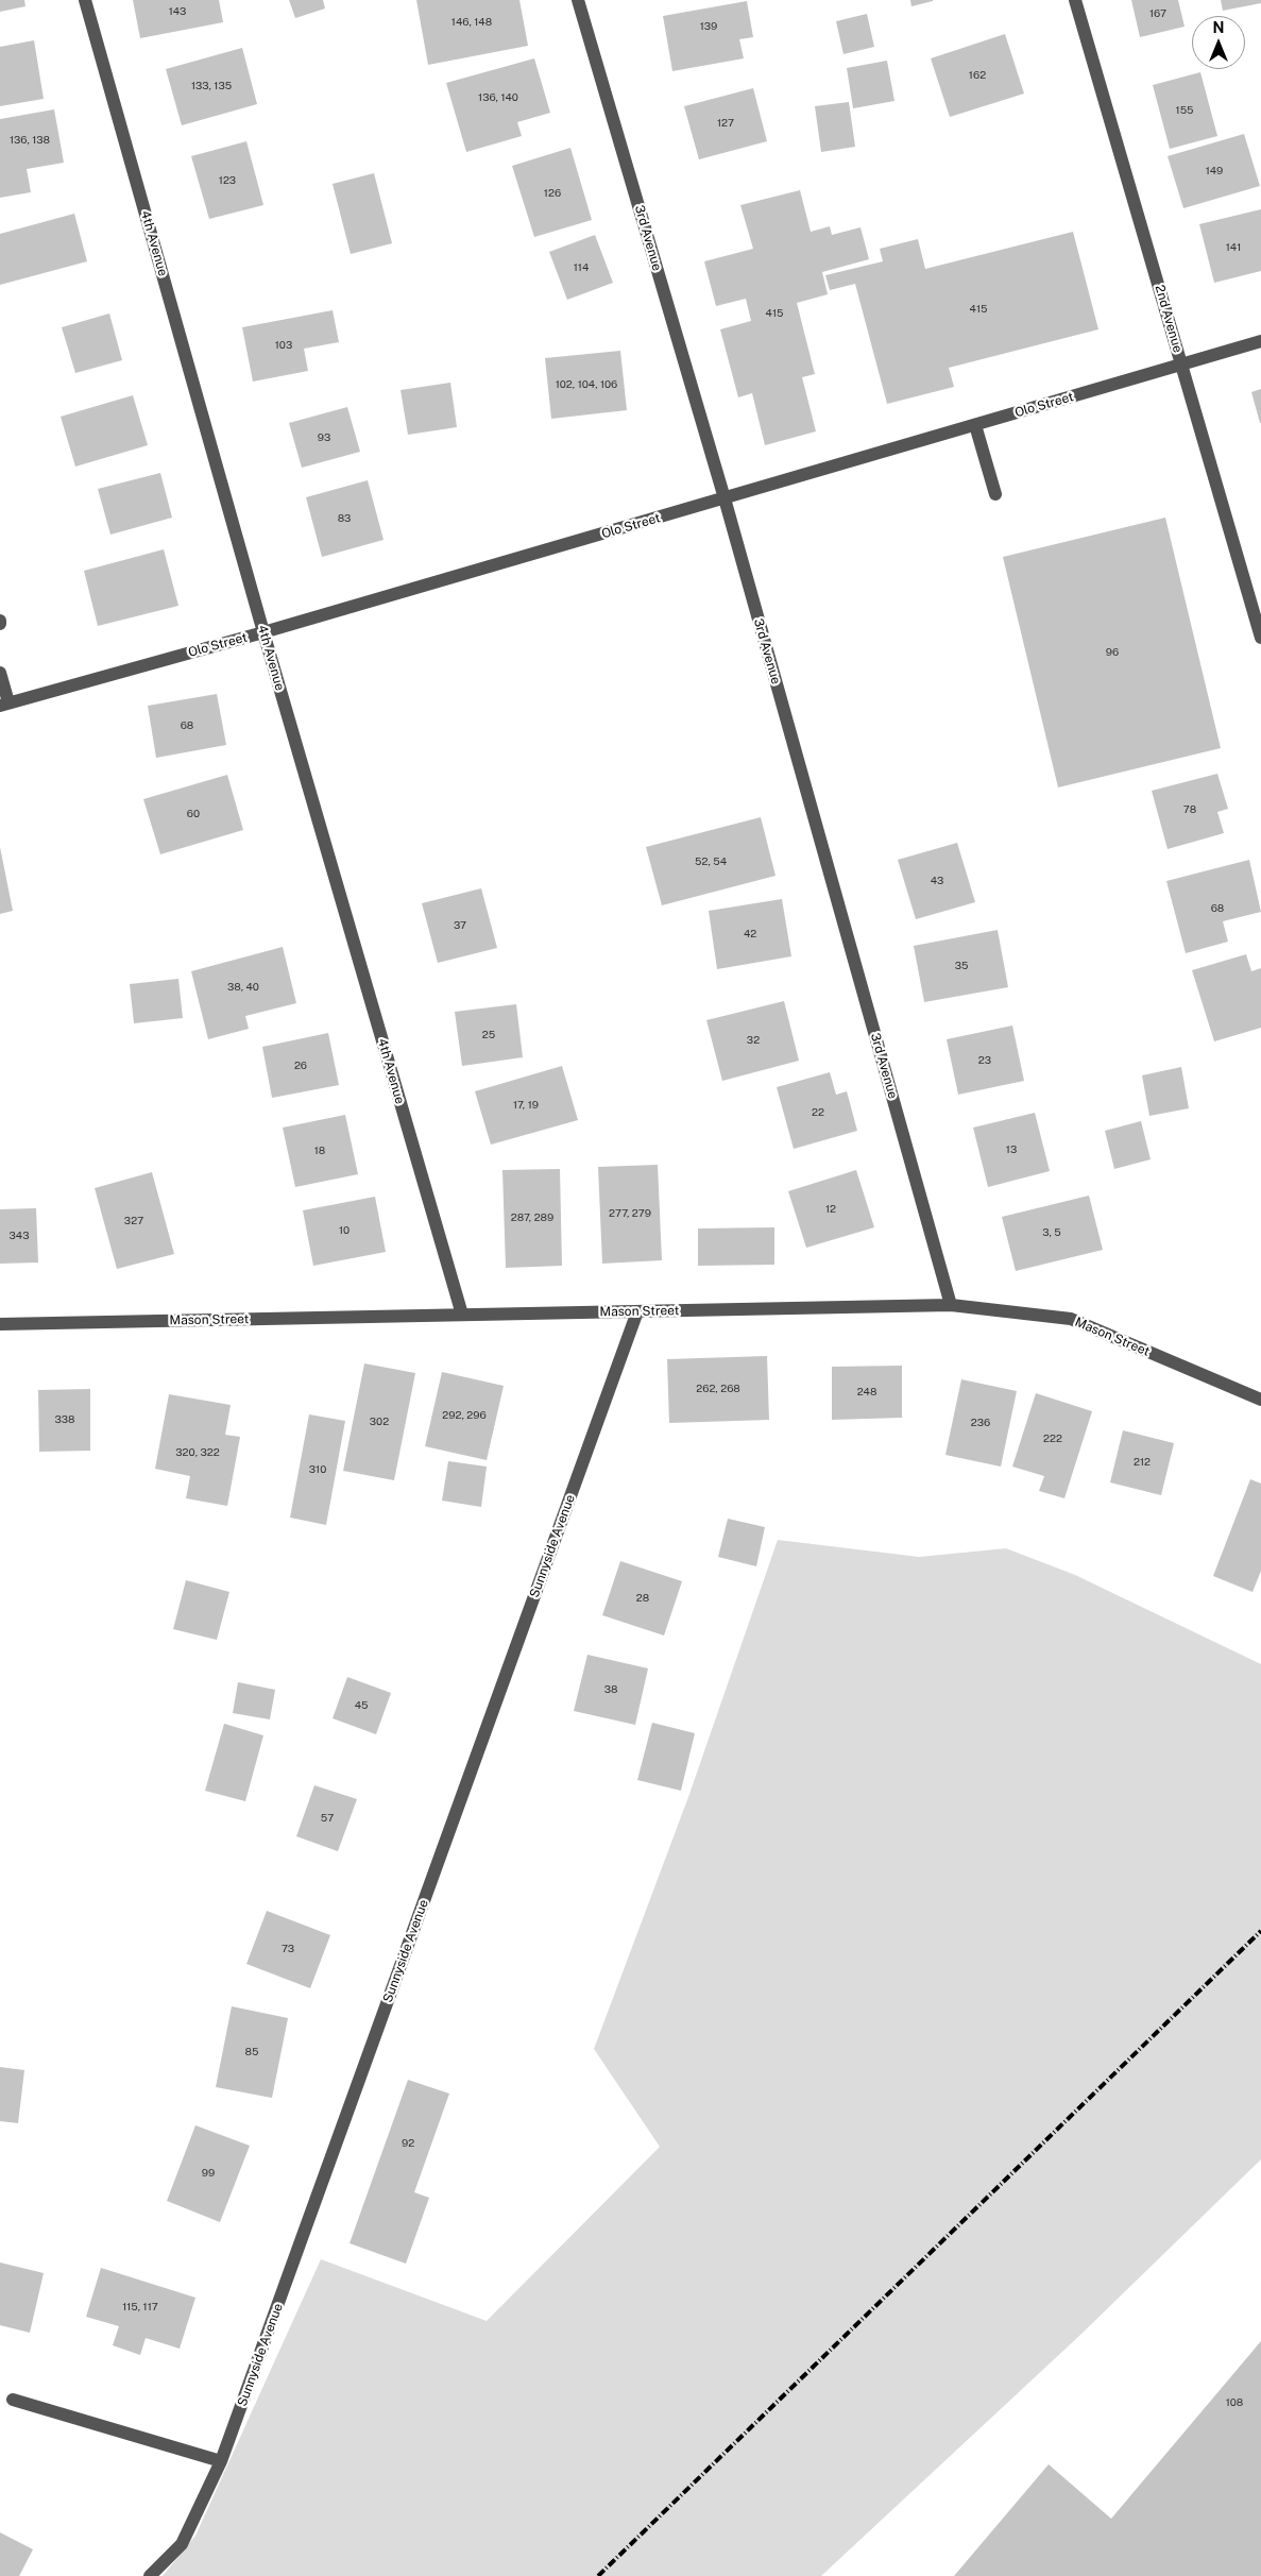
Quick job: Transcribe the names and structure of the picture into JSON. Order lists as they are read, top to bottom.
{
  "streets": {
    "street": [
      "3rd Avenue",
      "4th Avenue",
      "2nd Avenue",
      "Olo Street",
      "Mason Street",
      "Sunnyside Avenue"
    ]
  },
  "crossings": [
    ["3rd Avenue", "Olo Street"],
    ["3rd Avenue", "Mason Street"],
    ["4th Avenue", "Olo Street"],
    ["4th Avenue", "Mason Street"],
    ["2nd Avenue", "Olo Street"],
    ["Mason Street", "Sunnyside Avenue"]
  ],
  "house_numbers": [
    "143",
    "167",
    "146, 148",
    "139",
    "162",
    "133, 135",
    "136, 140",
    "155",
    "127",
    "136, 138",
    "149",
    "123",
    "126",
    "141",
    "114",
    "415",
    "415",
    "103",
    "102, 104, 106",
    "93",
    "83",
    "96",
    "68",
    "78",
    "60",
    "52, 54",
    "43",
    "68",
    "37",
    "42",
    "35",
    "38, 40",
    "25",
    "32",
    "23",
    "26",
    "17, 19",
    "22",
    "13",
    "18",
    "12",
    "277, 279",
    "287, 289",
    "327",
    "10",
    "3, 5",
    "343",
    "262, 268",
    "248",
    "292, 296",
    "338",
    "302",
    "236",
    "222",
    "320, 322",
    "212",
    "310",
    "28",
    "38",
    "45",
    "57",
    "73",
    "85",
    "92",
    "99",
    "115, 117",
    "108"
  ],
  "north": "top"
}
